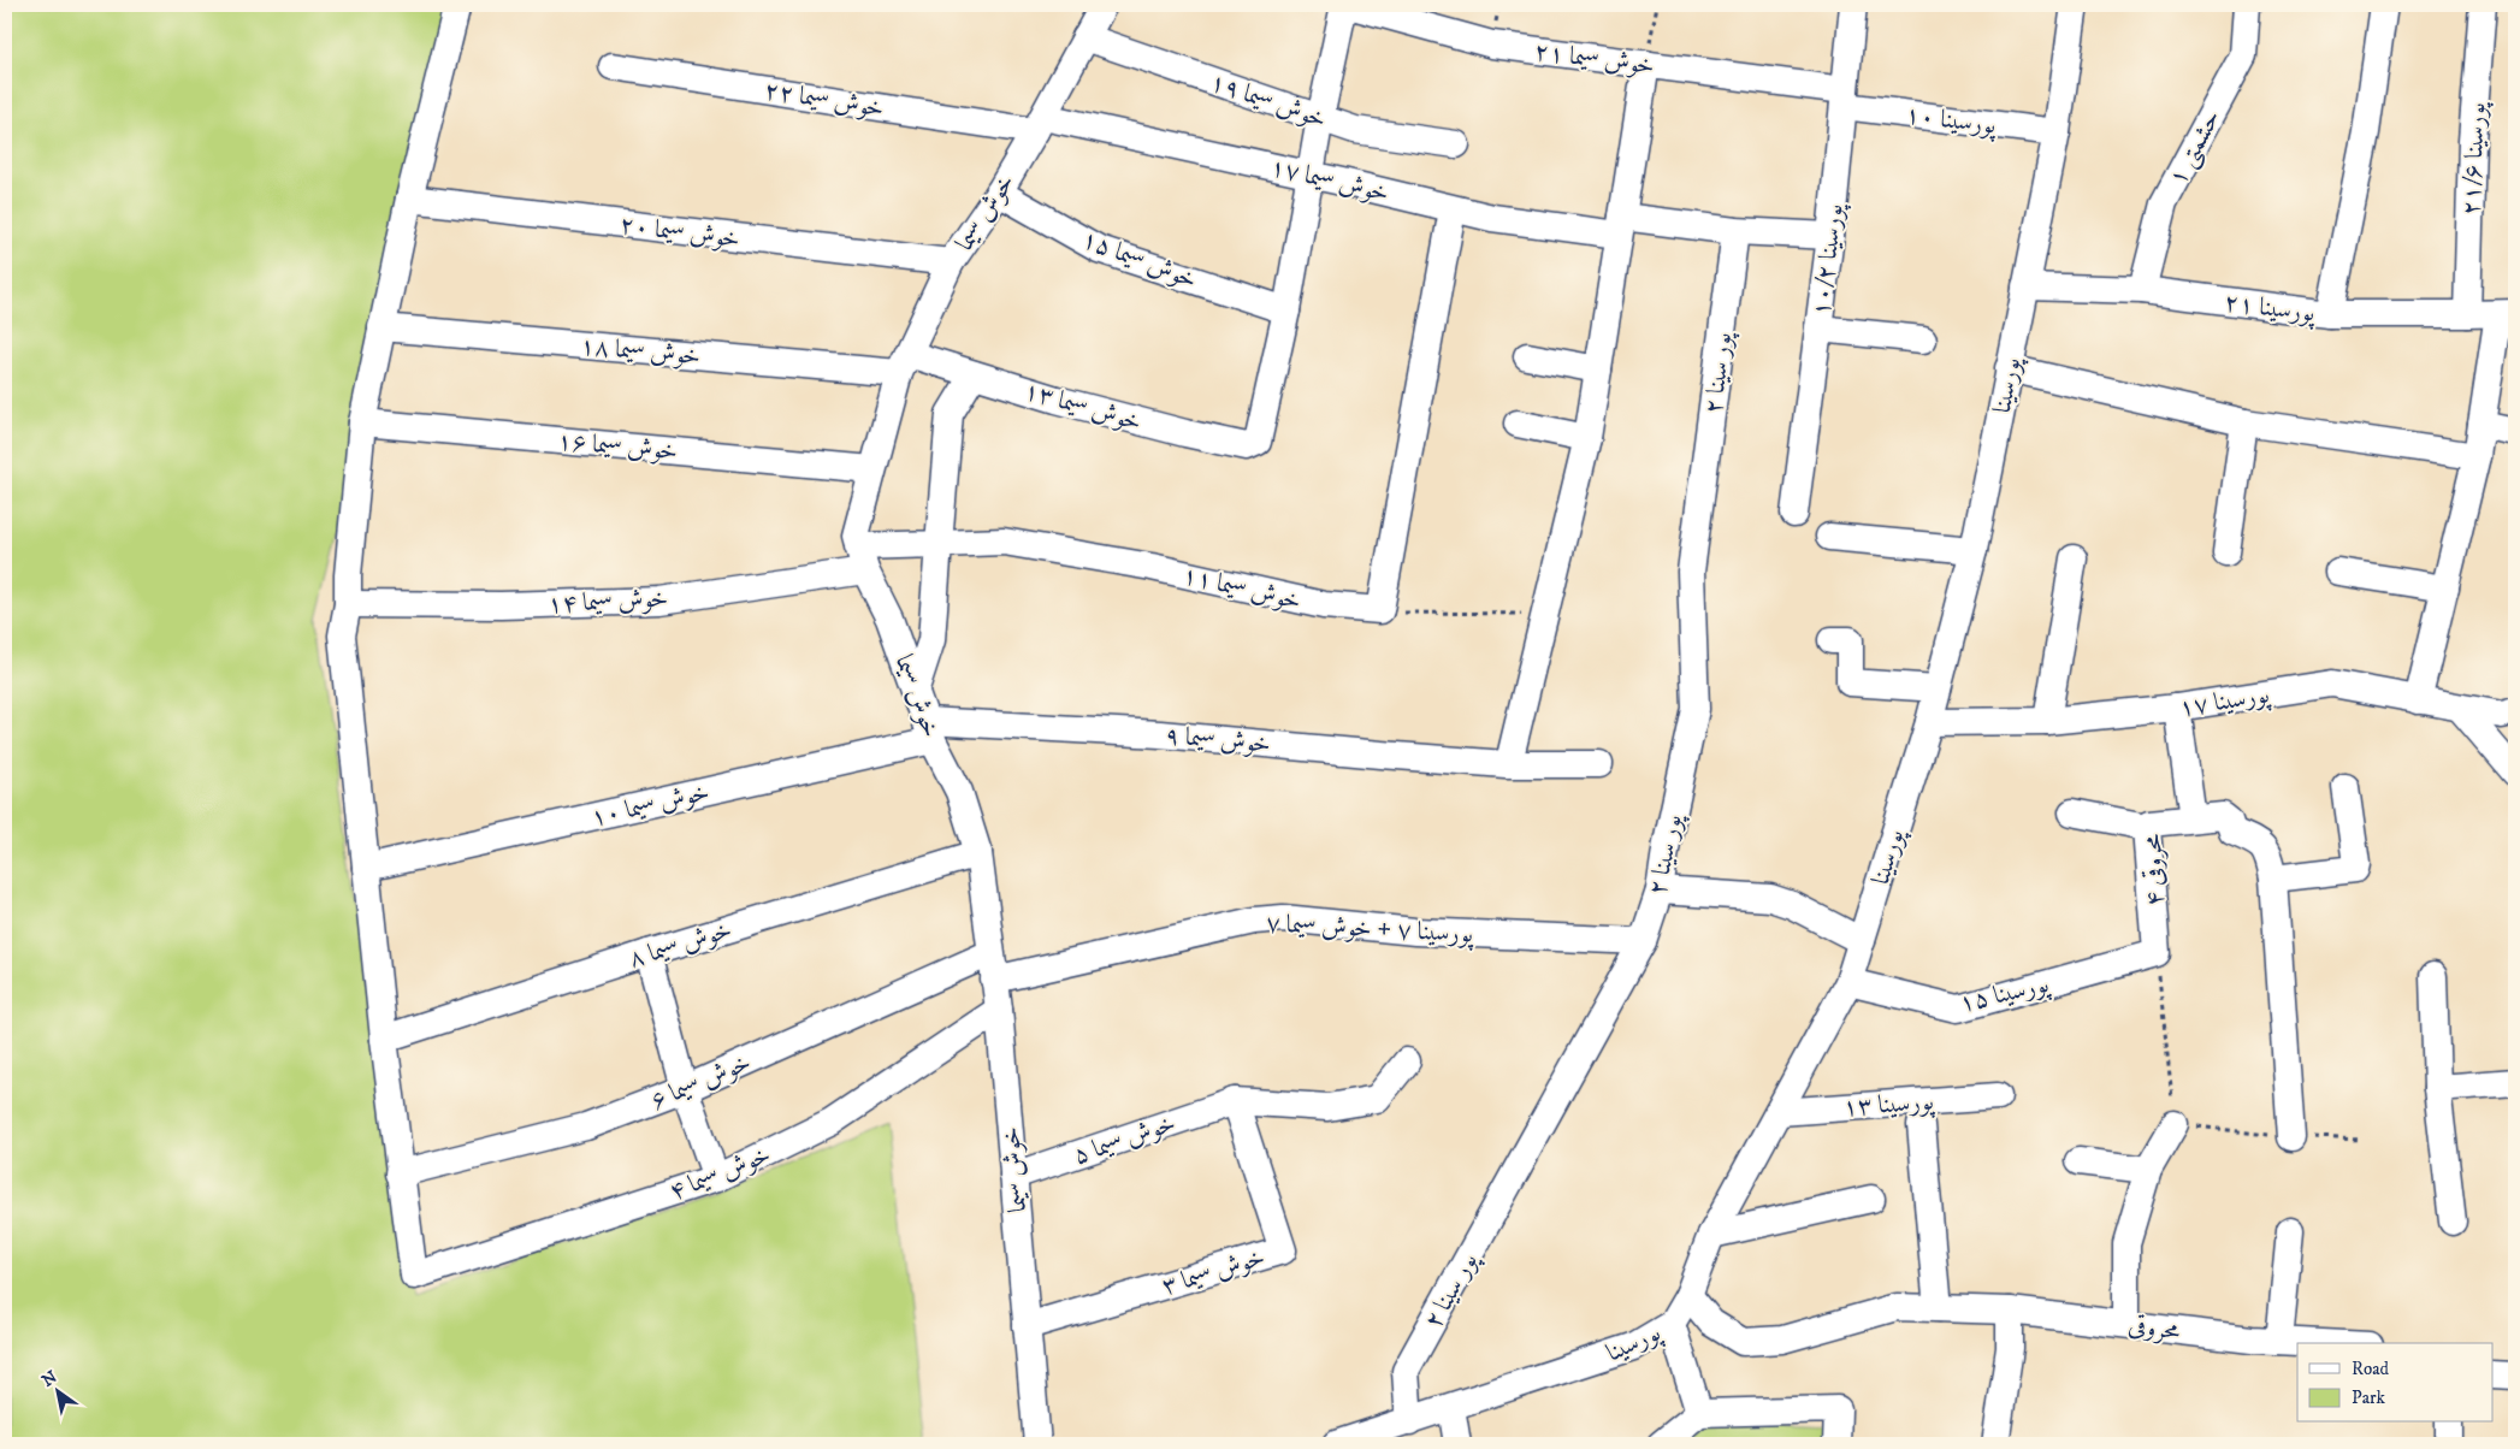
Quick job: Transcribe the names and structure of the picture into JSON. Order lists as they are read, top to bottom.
{
  "streets": {
    "street": [
      "خوش سیما ۲۱",
      "خوش سیما ۲۲",
      "خوش سیما ۱۹",
      "پورسینا ۱۰",
      "حشمتی ۱",
      "پورسینا ۲۱/۶",
      "خوش سیما ۱۷",
      "خوش سیما",
      "خوش سیما ۲۰",
      "خوش سیما ۱۵",
      "پورسینا ۱۰/۲",
      "پورسینا ۲۱",
      "خوش سیما ۱۸",
      "پور سینا ۲",
      "پورسینا",
      "خوش سیما ۱۳",
      "خوش سیما ۱۶",
      "خوش سیما ۱۱",
      "خوش سیما ۱۴",
      "پورسینا ۱۷",
      "خوش سیما ۹",
      "خوش سیما ۱۰",
      "محروقی ۴",
      "پورسینا ۷ + خوش سیما ۷",
      "خوش سیما ۸",
      "پورسینا ۱۵",
      "خوش سیما ۶",
      "پورسینا ۱۳",
      "خوش سیما ۵",
      "خوش سیما ۴",
      "خوش سیما ۳",
      "محروقی"
    ]
  },
  "crossings": [
    ["خوش سیما ۲۱", "پورسینا ۱۰"],
    ["خوش سیما ۲۱", "پورسینا ۱۰/۲"],
    ["خوش سیما ۲۲", "خوش سیما ۱۷"],
    ["خوش سیما ۲۲", "خوش سیما"],
    ["خوش سیما ۱۹", "خوش سیما"],
    ["پورسینا ۱۰", "پورسینا ۱۰/۲"],
    ["پورسینا ۱۰", "پورسینا"],
    ["حشمتی ۱", "پورسینا ۲۱"],
    ["پورسینا ۲۱/۶", "پورسینا ۲۱"],
    ["خوش سیما ۱۷", "خوش سیما"],
    ["خوش سیما ۱۷", "پورسینا ۱۰/۲"],
    ["خوش سیما ۱۷", "پور سینا ۲"],
    ["خوش سیما", "خوش سیما ۲۰"],
    ["خوش سیما", "خوش سیما ۱۵"],
    ["خوش سیما", "خوش سیما ۱۸"],
    ["خوش سیما", "خوش سیما ۱۳"],
    ["خوش سیما", "خوش سیما ۱۶"],
    ["خوش سیما", "خوش سیما ۱۱"],
    ["خوش سیما", "خوش سیما ۱۴"],
    ["خوش سیما", "خوش سیما ۹"],
    ["خوش سیما", "خوش سیما ۱۰"],
    ["خوش سیما", "پورسینا ۷ + خوش سیما ۷"],
    ["خوش سیما", "خوش سیما ۸"],
    ["خوش سیما", "خوش سیما ۶"],
    ["خوش سیما", "خوش سیما ۵"],
    ["خوش سیما", "خوش سیما ۴"],
    ["خوش سیما", "خوش سیما ۳"],
    ["خوش سیما ۱۵", "خوش سیما ۱۳"],
    ["پورسینا ۲۱", "پورسینا"],
    ["خوش سیما ۱۸", "خوش سیما ۱۳"],
    ["پور سینا ۲", "پورسینا"],
    ["پور سینا ۲", "پورسینا ۷ + خوش سیما ۷"],
    ["پورسینا", "پورسینا ۱۷"],
    ["پورسینا", "پورسینا ۱۵"],
    ["پورسینا", "پورسینا ۱۳"],
    ["پورسینا", "محروقی"],
    ["خوش سیما ۱۱", "خوش سیما ۱۴"],
    ["خوش سیما ۹", "خوش سیما ۱۰"],
    ["محروقی ۴", "پورسینا ۱۵"],
    ["پورسینا ۷ + خوش سیما ۷", "خوش سیما ۶"],
    ["خوش سیما ۶", "خوش سیما ۴"],
    ["خوش سیما ۵", "خوش سیما ۳"]
  ],
  "legend": ["Road", "Park"],
  "north": "top left"
}
